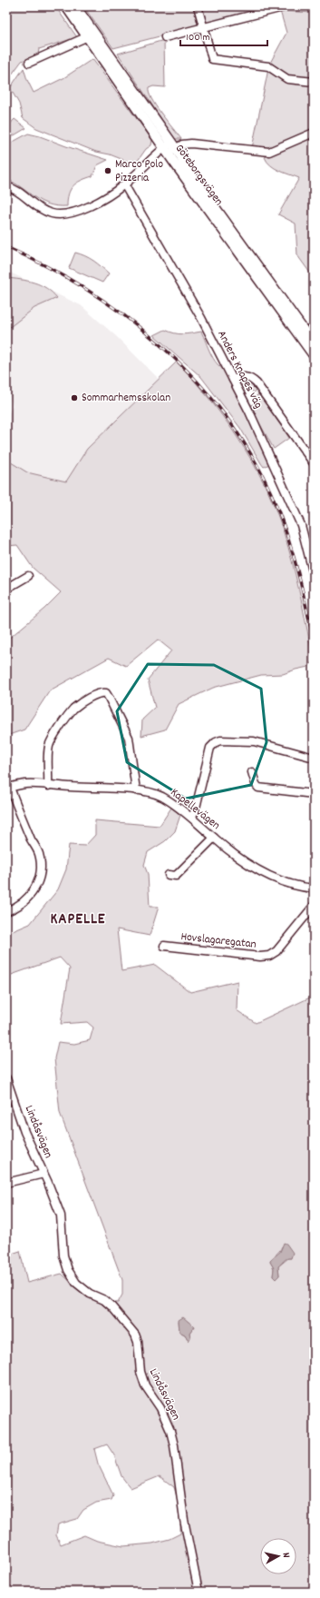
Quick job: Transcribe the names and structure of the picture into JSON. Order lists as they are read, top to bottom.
{
  "streets": {
    "main road": ["Göteborgsvägen"],
    "street": [
      "Anders Knapes väg",
      "Kapellevägen",
      "Hovslagaregatan",
      "Lindåsvägen"
    ]
  },
  "districts": ["KAPELLE"],
  "places": ["Marco Polo Pizzeria", "Sommarhemsskolan"],
  "scale_bar": "100 m",
  "north": "right"
}
